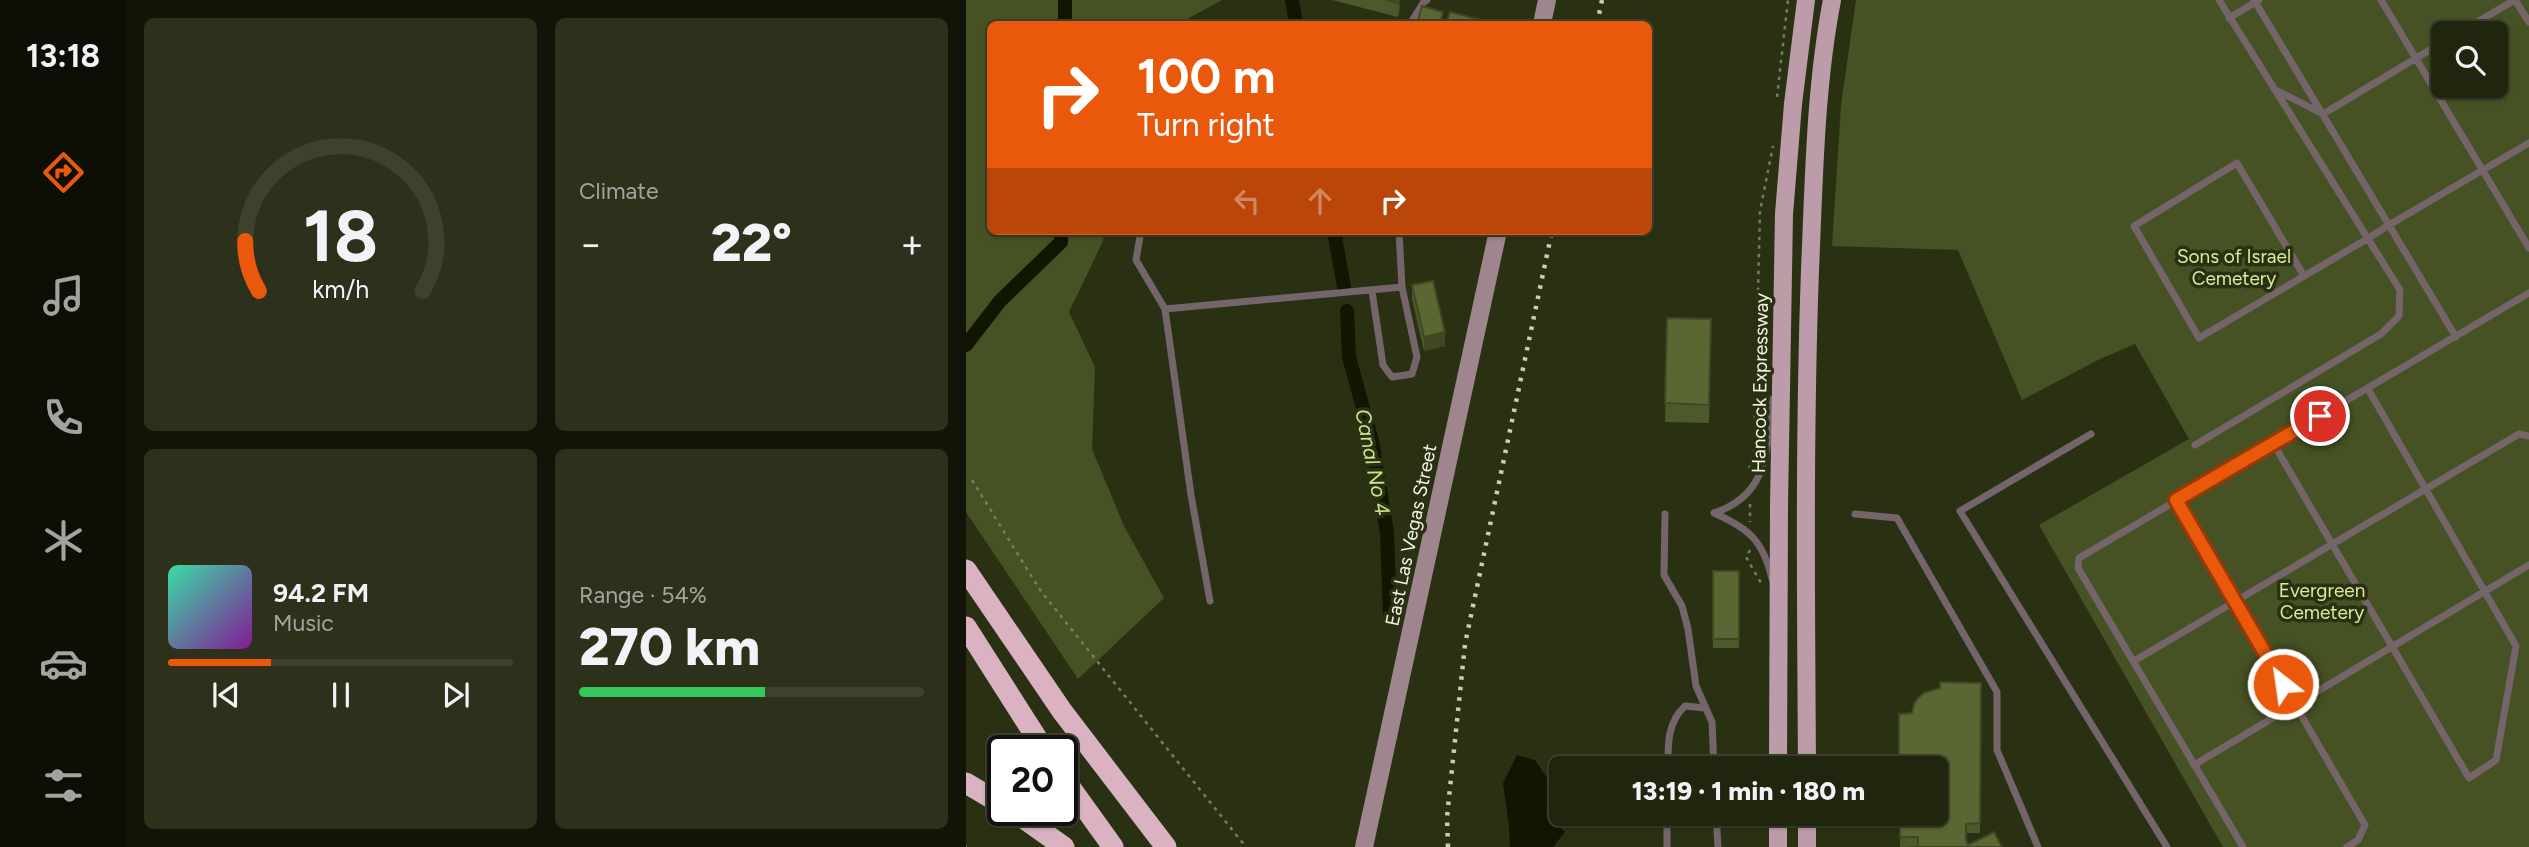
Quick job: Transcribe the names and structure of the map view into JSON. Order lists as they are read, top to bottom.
{
  "streets": {
    "main road": ["Hancock Expressway"],
    "street": ["East Las Vegas Street"]
  },
  "water": ["Canal No 4"],
  "parks": ["Sons of Israel Cemetery", "Evergreen Cemetery"],
  "page": {
    "tabs": "13:18",
    "tile": [
      "Climate",
      ["Range · 54%", "270 km"]
    ],
    "turn": ["100 m", "Turn right"],
    "heat": ["−", "22°", "+"],
    "song": ["94.2 FM", "Music"],
    "limit": "20",
    "trip": "13:19 · 1 min · 180 m",
    "gauge": ["18", "km/h"]
  }
}
